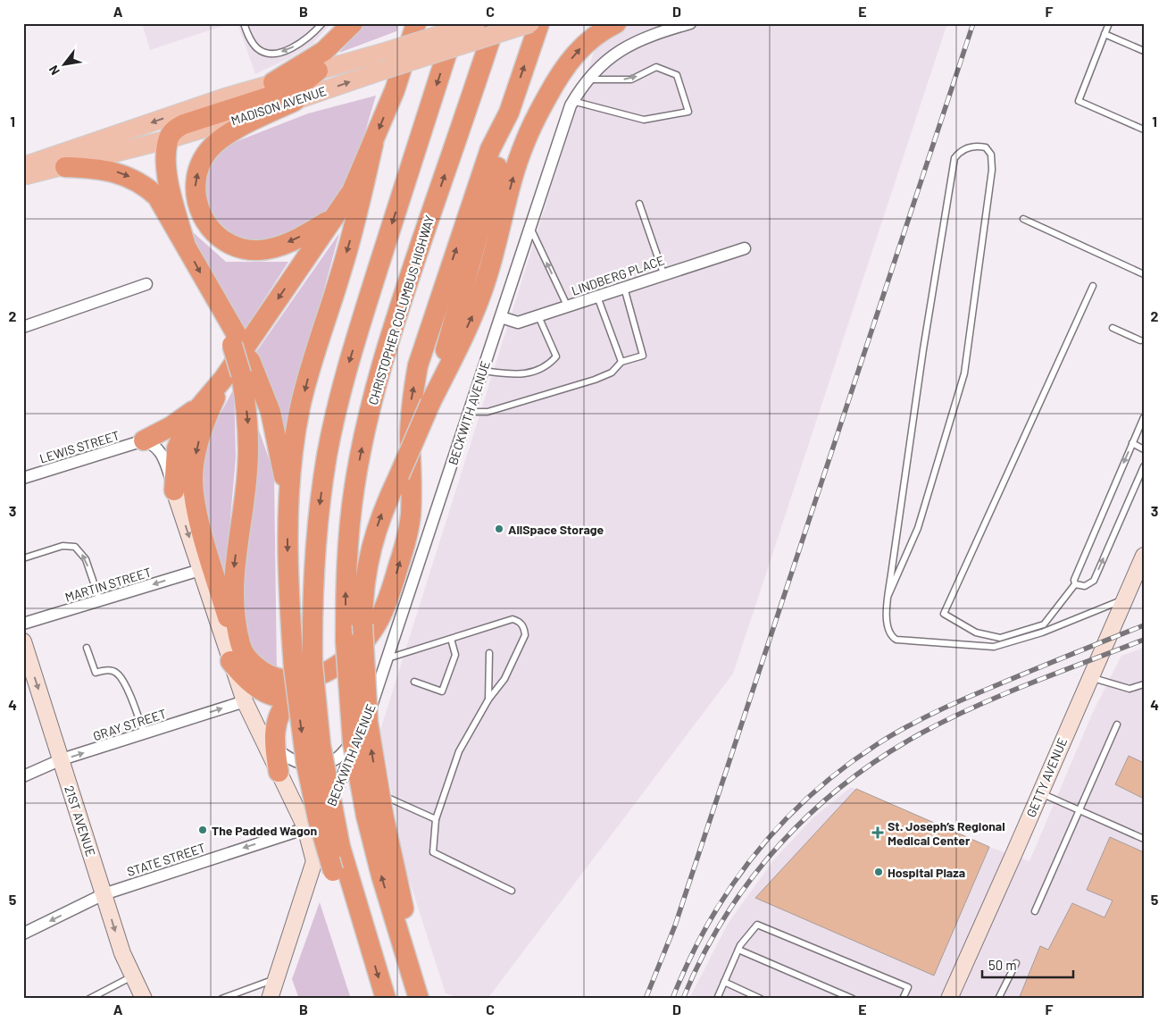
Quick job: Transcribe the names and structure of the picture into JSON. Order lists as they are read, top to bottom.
{
  "streets": {
    "highway": ["CHRISTOPHER COLUMBUS HIGHWAY"],
    "main road": ["MADISON AVENUE"],
    "street": [
      "LINDBERG PLACE",
      "BECKWITH AVENUE",
      "LEWIS STREET",
      "MARTIN STREET",
      "GRAY STREET",
      "GETTY AVENUE",
      "21ST AVENUE",
      "STATE STREET"
    ]
  },
  "crossings": [
    ["LINDBERG PLACE", "BECKWITH AVENUE"],
    ["BECKWITH AVENUE", "STATE STREET"],
    ["GRAY STREET", "21ST AVENUE"],
    ["21ST AVENUE", "STATE STREET"]
  ],
  "one_way": [
    "MARTIN STREET",
    "GRAY STREET",
    "21ST AVENUE",
    "STATE STREET"
  ],
  "places": {
    "other": ["AllSpace Storage", "The Padded Wagon", "Hospital Plaza"],
    "health": ["St. Joseph’s Regional Medical Center"]
  },
  "scale_bar": "50 m",
  "north": "bottom left",
  "grid": {
    "columns": [
      "A",
      "B",
      "C",
      "D",
      "E",
      "F"
    ],
    "rows": [
      "1",
      "2",
      "3",
      "4",
      "5"
    ]
  }
}
